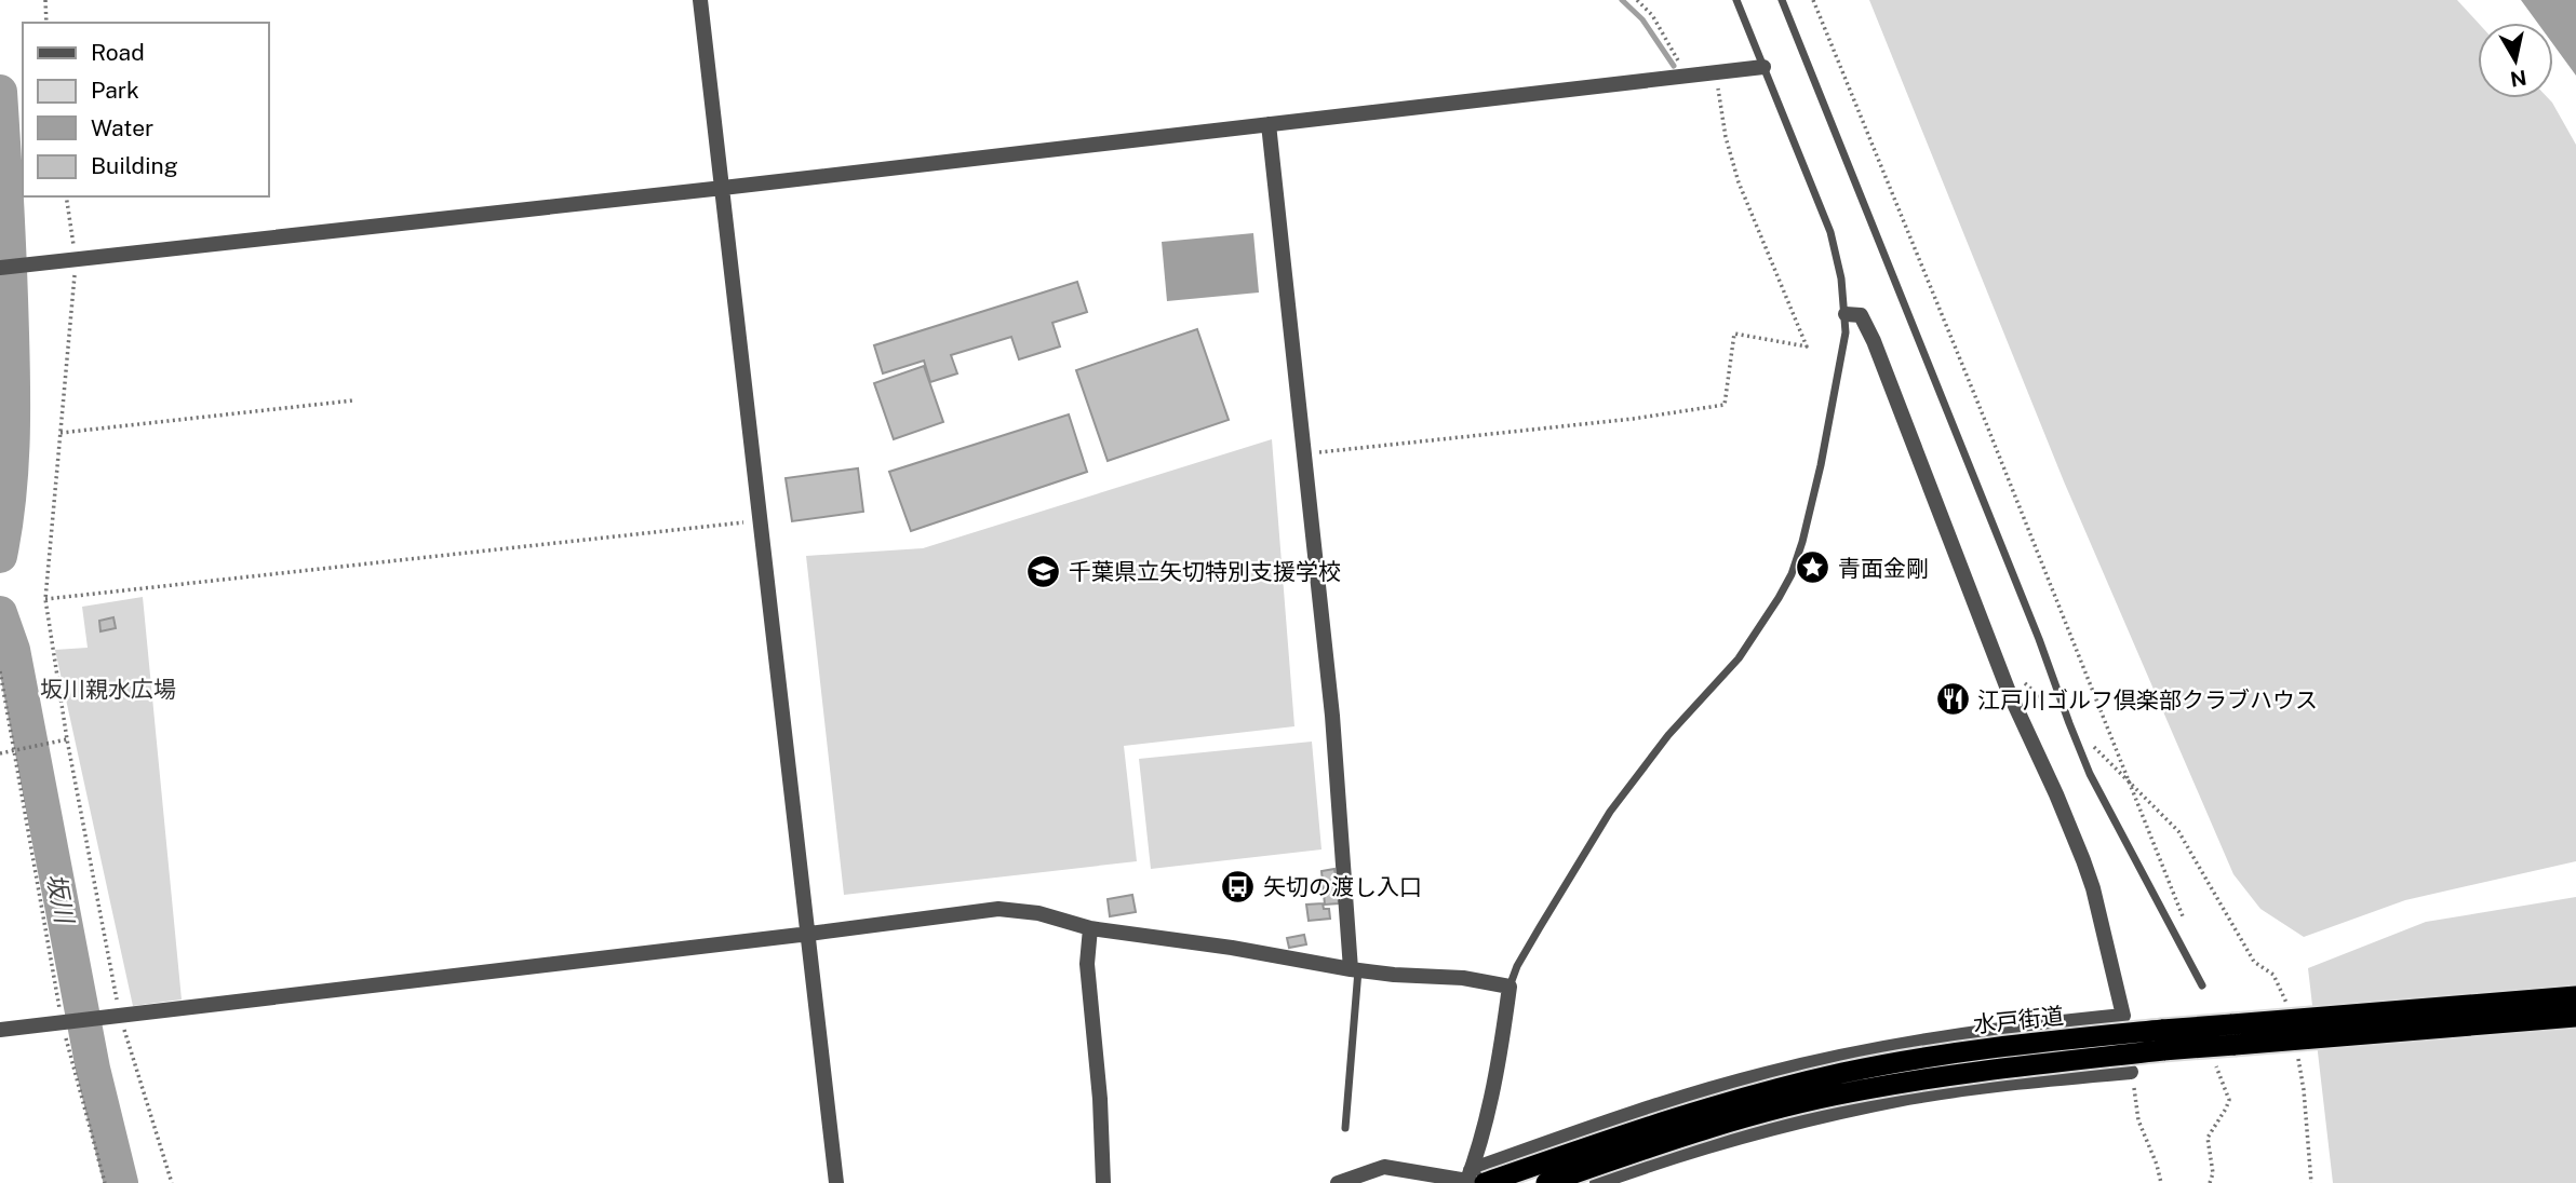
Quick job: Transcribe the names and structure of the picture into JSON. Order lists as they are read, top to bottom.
{
  "streets": {
    "highway": ["水戸街道"]
  },
  "water": ["坂川"],
  "parks": ["坂川親水広場"],
  "places": {
    "place": ["青面金剛"],
    "school or university": ["千葉県立矢切特別支援学校"],
    "restaurant": ["江戸川ゴルフ倶楽部クラブハウス"],
    "bus stop": ["矢切の渡し入口"]
  },
  "legend": [
    "Road",
    "Park",
    "Water",
    "Building"
  ],
  "north": "bottom"
}
